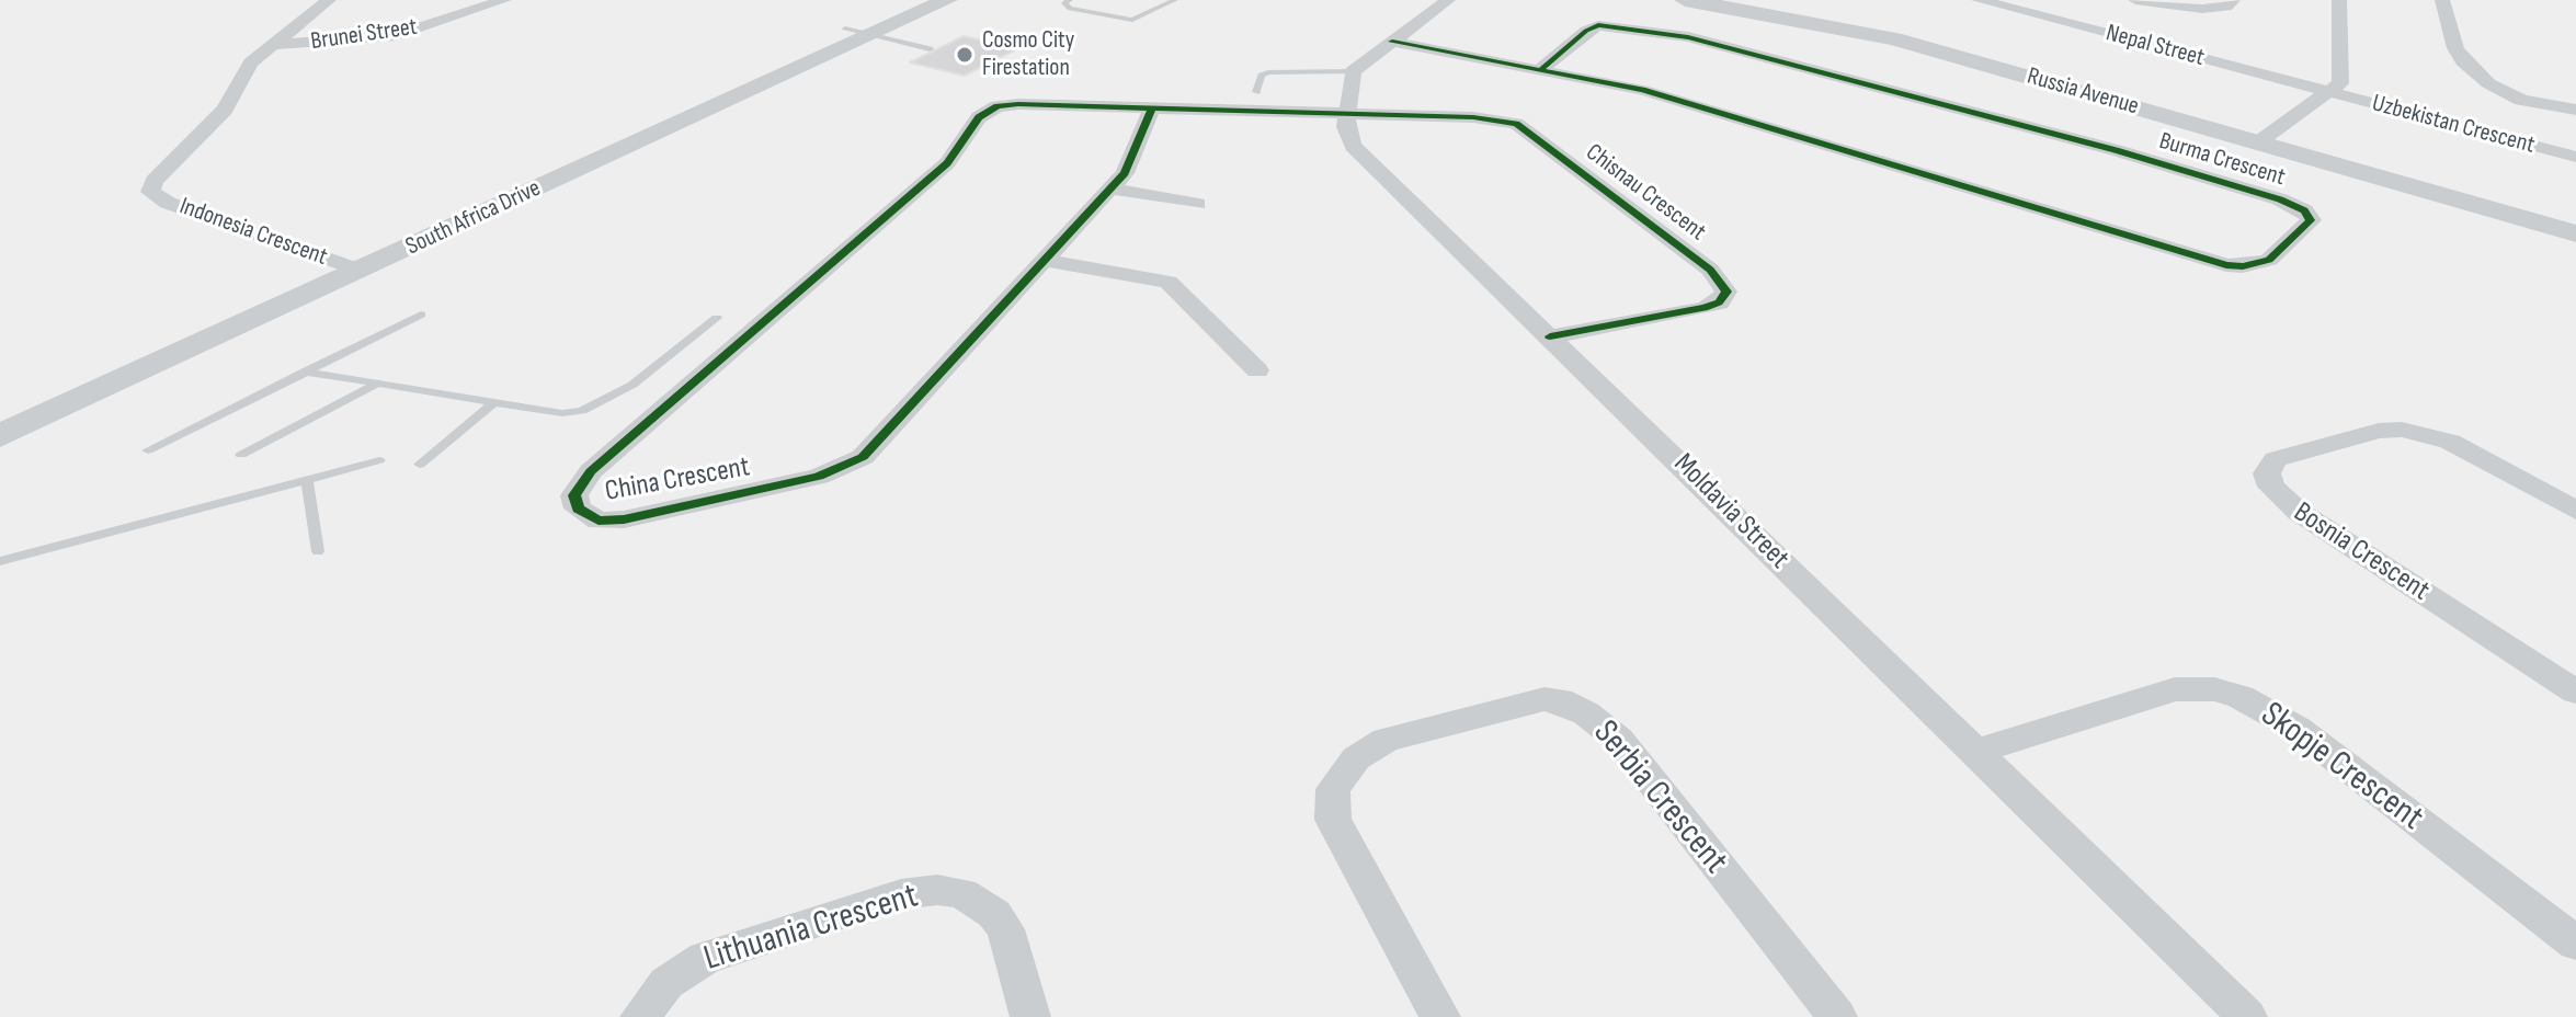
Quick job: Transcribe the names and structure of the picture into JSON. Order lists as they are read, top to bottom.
{
  "streets": {
    "street": [
      "Brunei Street",
      "Nepal Street",
      "Russia Avenue",
      "Uzbekistan Crescent",
      "Burma Crescent",
      "Chisnau Crescent",
      "South Africa Drive",
      "Indonesia Crescent",
      "China Crescent",
      "Moldavia Street",
      "Bosnia Crescent",
      "Skopje Crescent",
      "Serbia Crescent",
      "Lithuania Crescent"
    ]
  },
  "crossings": [
    ["Brunei Street", "Indonesia Crescent"],
    ["Nepal Street", "Uzbekistan Crescent"],
    ["Chisnau Crescent", "China Crescent"],
    ["Chisnau Crescent", "Moldavia Street"],
    ["South Africa Drive", "Indonesia Crescent"],
    ["China Crescent", "Moldavia Street"],
    ["Moldavia Street", "Skopje Crescent"]
  ],
  "places": ["Cosmo City Firestation"]
}
